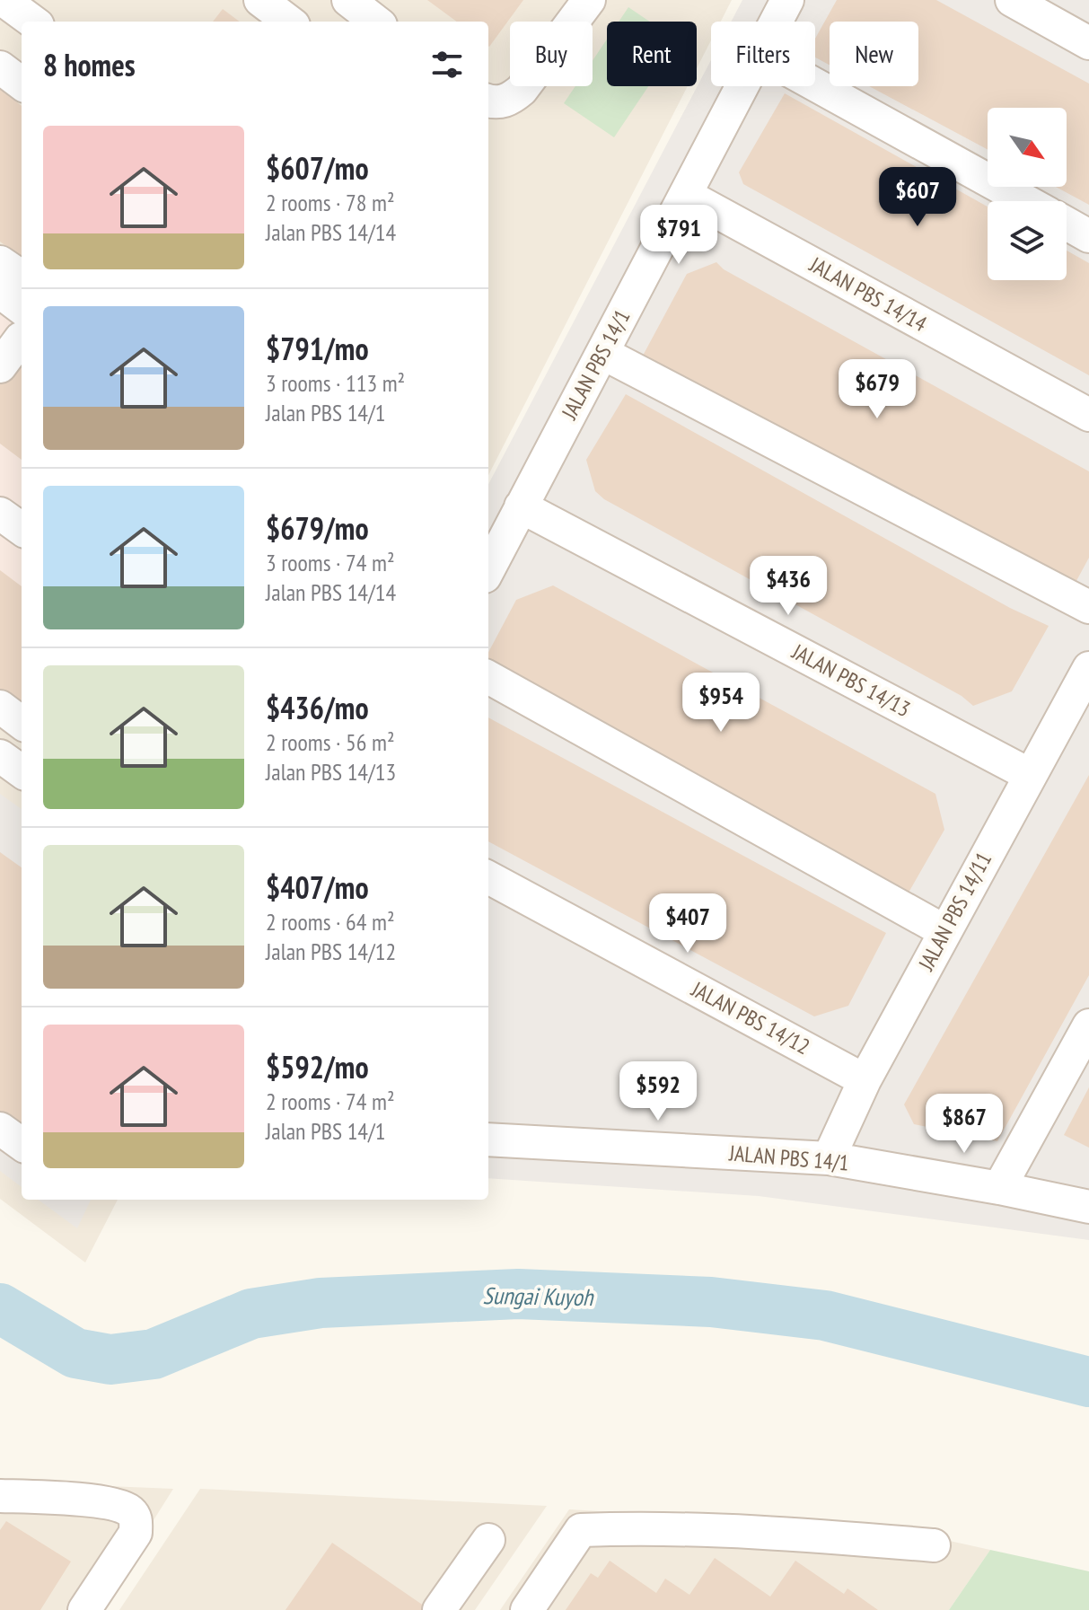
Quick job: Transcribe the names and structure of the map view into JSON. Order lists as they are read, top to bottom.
{
  "streets": {
    "street": [
      "JALAN PBS 14/14",
      "JALAN PBS 14/1",
      "JALAN PBS 14/13",
      "JALAN PBS 14/11",
      "JALAN PBS 14/12"
    ]
  },
  "crossings": [
    ["JALAN PBS 14/14", "JALAN PBS 14/1"],
    ["JALAN PBS 14/1", "JALAN PBS 14/13"],
    ["JALAN PBS 14/1", "JALAN PBS 14/11"],
    ["JALAN PBS 14/13", "JALAN PBS 14/11"],
    ["JALAN PBS 14/11", "JALAN PBS 14/12"]
  ],
  "water": ["Sungai Kuyoh"],
  "north": "bottom right",
  "page": {
    "chip": [
      "Buy",
      "Rent",
      "Filters",
      "New"
    ],
    "heading": "8 homes",
    "list": [
      {
        "name": "$607/mo",
        "note": "2 rooms · 78 m² · Jalan PBS 14/14"
      },
      {
        "name": "$791/mo",
        "note": "3 rooms · 113 m² · Jalan PBS 14/1"
      },
      {
        "name": "$679/mo",
        "note": "3 rooms · 74 m² · Jalan PBS 14/14"
      },
      {
        "name": "$436/mo",
        "note": "2 rooms · 56 m² · Jalan PBS 14/13"
      },
      {
        "name": "$407/mo",
        "note": "2 rooms · 64 m² · Jalan PBS 14/12"
      },
      {
        "name": "$592/mo",
        "note": "2 rooms · 74 m² · Jalan PBS 14/1"
      }
    ],
    "price": [
      "$607",
      "$791",
      "$679",
      "$436",
      "$954",
      "$407",
      "$592",
      "$867"
    ]
  }
}
